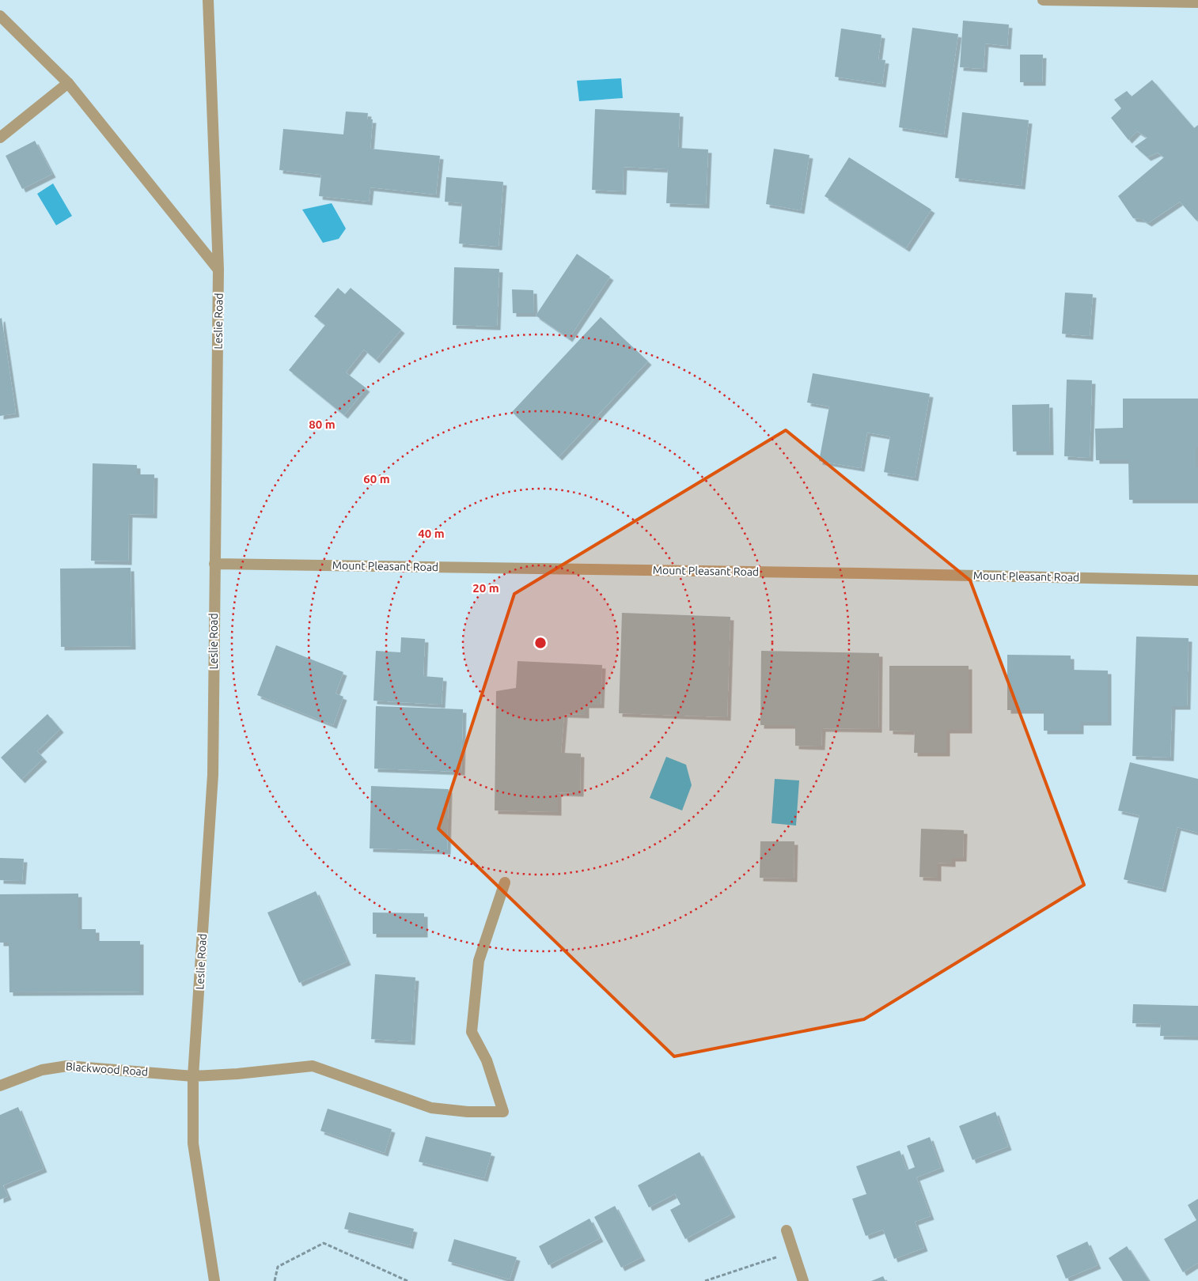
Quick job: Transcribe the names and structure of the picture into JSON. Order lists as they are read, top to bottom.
{
  "streets": {
    "street": ["Leslie Road", "Mount Pleasant Road", "Blackwood Road"]
  },
  "crossings": [
    ["Leslie Road", "Mount Pleasant Road"],
    ["Leslie Road", "Blackwood Road"]
  ],
  "rings": [
    "80 m",
    "60 m",
    "40 m",
    "20 m"
  ]
}
